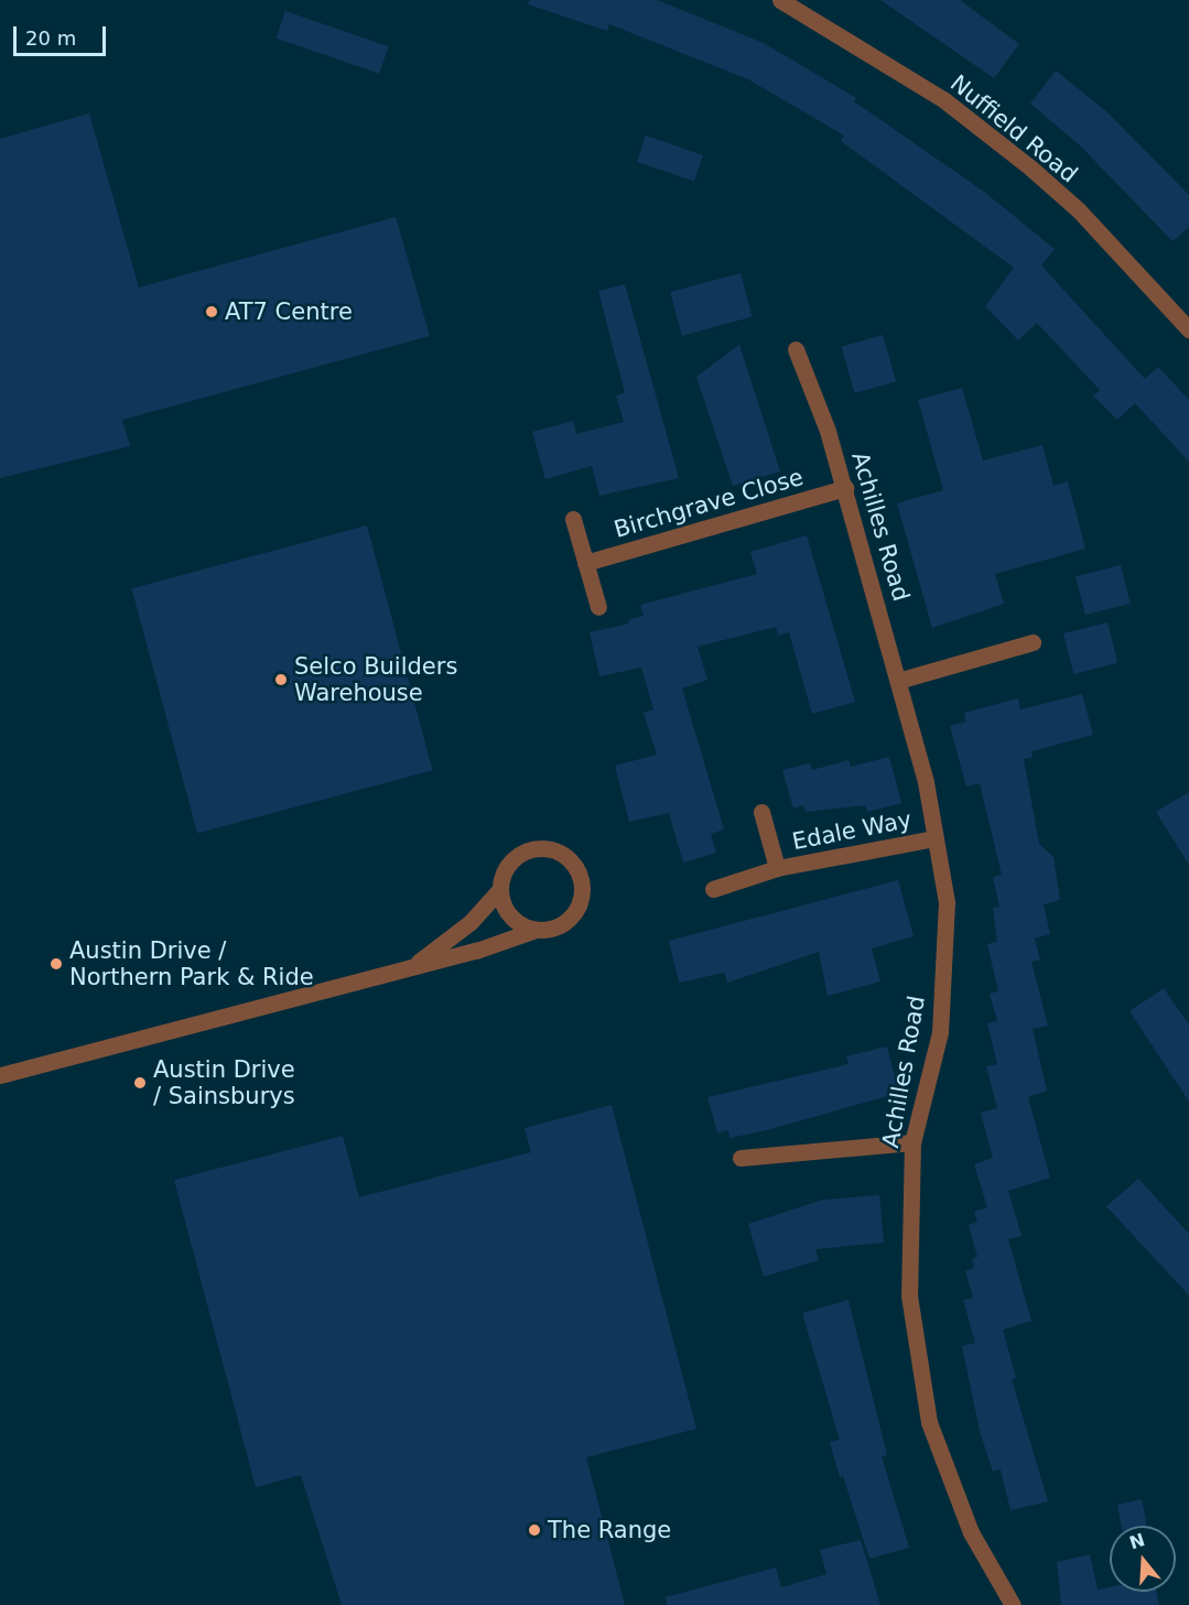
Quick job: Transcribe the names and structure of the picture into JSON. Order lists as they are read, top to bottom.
{
  "streets": {
    "street": [
      "Nuffield Road",
      "Birchgrave Close",
      "Achilles Road",
      "Edale Way"
    ]
  },
  "crossings": [
    ["Birchgrave Close", "Achilles Road"],
    ["Achilles Road", "Edale Way"]
  ],
  "places": [
    "AT7 Centre",
    "Selco Builders Warehouse",
    "Austin Drive / Northern Park & Ride",
    "Austin Drive / Sainsburys",
    "The Range"
  ],
  "scale_bar": "20 m",
  "north": "top"
}
